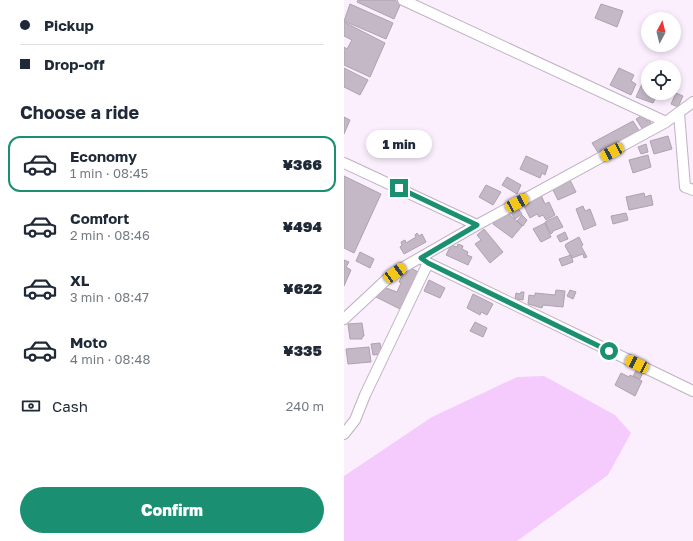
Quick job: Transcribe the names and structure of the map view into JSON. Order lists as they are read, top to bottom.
{
  "north": "top",
  "page": {
    "banner": ["Pickup", "Drop-off"],
    "heading": "Choose a ride",
    "bubble": "1 min",
    "list": [
      {
        "name": "Economy",
        "note": "1 min · 08:45",
        "value": "¥366"
      },
      {
        "name": "Comfort",
        "note": "2 min · 08:46",
        "value": "¥494"
      },
      {
        "name": "XL",
        "note": "3 min · 08:47",
        "value": "¥622"
      },
      {
        "name": "Moto",
        "note": "4 min · 08:48",
        "value": "¥335"
      }
    ],
    "pay": ["Cash", "240 m"],
    "buttons": "Confirm"
  }
}
